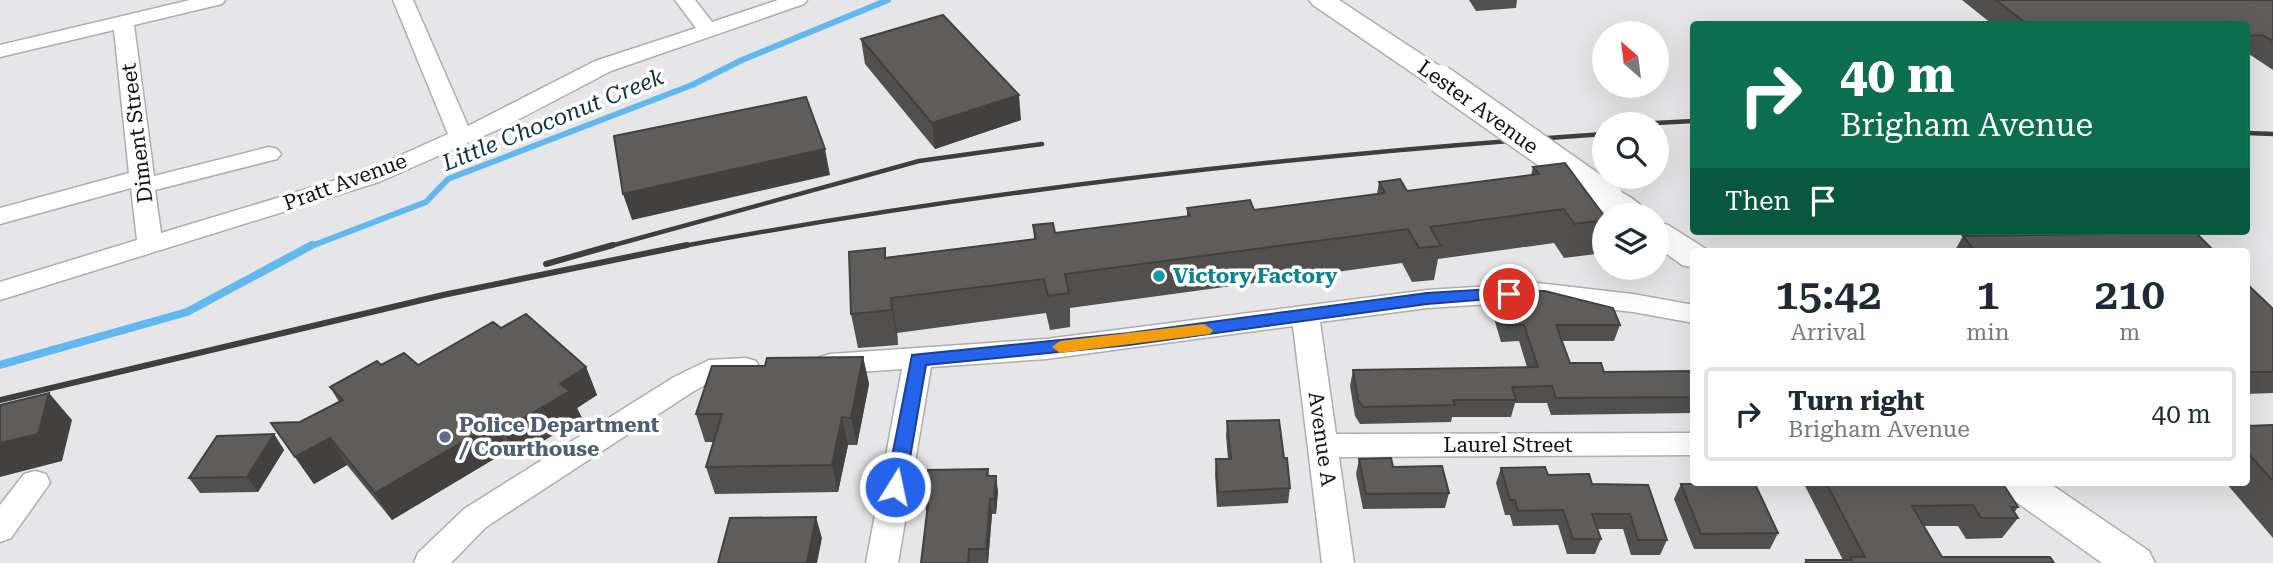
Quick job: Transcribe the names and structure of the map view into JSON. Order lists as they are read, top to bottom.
{
  "streets": {
    "street": [
      "Lester Avenue",
      "Diment Street",
      "Pratt Avenue",
      "Avenue A",
      "Laurel Street"
    ]
  },
  "crossings": [
    ["Diment Street", "Pratt Avenue"],
    ["Avenue A", "Laurel Street"]
  ],
  "water": ["Little Choconut Creek"],
  "places": ["Victory Factory", "Police Department / Courthouse"],
  "north": "top left",
  "page": {
    "turn": ["40 m", "Brigham Avenue"],
    "then": "Then",
    "eta": [
      "15:42",
      "Arrival",
      "1",
      "min",
      "210",
      "m"
    ],
    "list": [
      {
        "name": "Turn right",
        "note": "Brigham Avenue",
        "value": "40 m"
      }
    ]
  }
}
